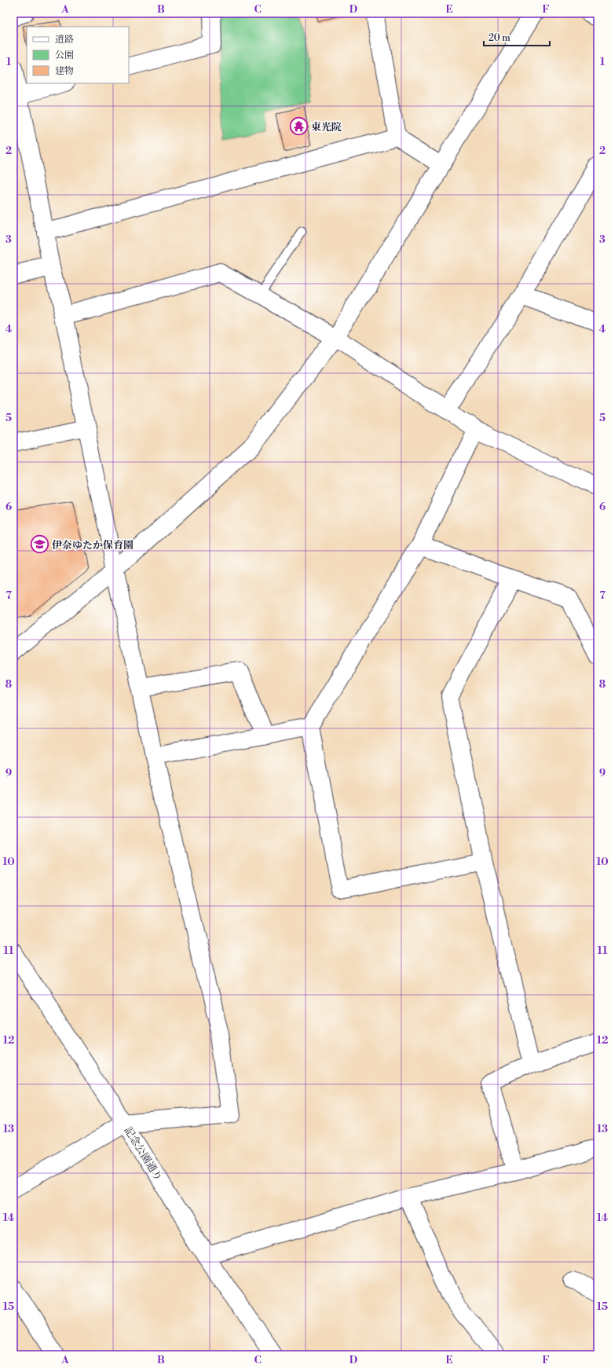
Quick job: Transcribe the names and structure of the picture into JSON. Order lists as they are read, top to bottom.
{
  "streets": {
    "street": ["記念公園通り"]
  },
  "places": {
    "temple": ["東光院"],
    "school or university": ["伊奈ゆたか保育園"]
  },
  "legend": ["道路", "公園", "建物"],
  "scale_bar": "20 m",
  "grid": {
    "columns": [
      "A",
      "B",
      "C",
      "D",
      "E",
      "F"
    ],
    "rows": [
      "1",
      "2",
      "3",
      "4",
      "5",
      "6",
      "7",
      "8",
      "9",
      "10",
      "11",
      "12",
      "13",
      "14",
      "15"
    ]
  }
}
